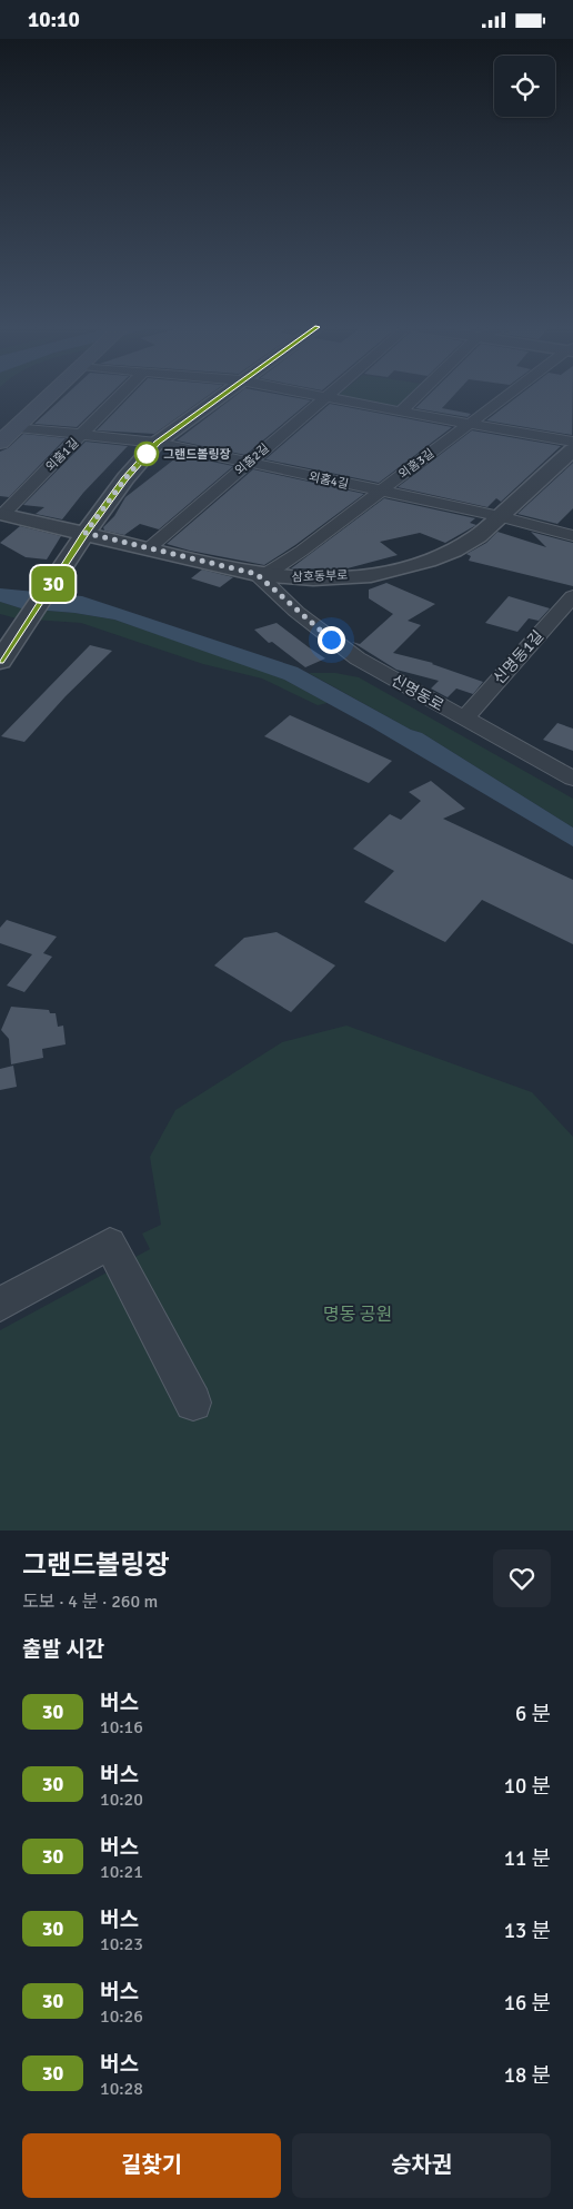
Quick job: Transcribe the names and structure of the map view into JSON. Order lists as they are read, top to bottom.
{
  "streets": {
    "street": [
      "외홈1길",
      "외홈2길",
      "외홈3길",
      "외홈4길",
      "삼호동부로",
      "신명동1길",
      "신명동로"
    ]
  },
  "crossings": [
    ["외홈1길", "외홈4길"],
    ["외홈1길", "삼호동부로"],
    ["외홈2길", "외홈4길"],
    ["외홈2길", "삼호동부로"],
    ["외홈3길", "외홈4길"],
    ["외홈3길", "삼호동부로"],
    ["외홈3길", "신명동로"],
    ["외홈4길", "삼호동부로"],
    ["삼호동부로", "신명동로"],
    ["신명동1길", "신명동로"]
  ],
  "parks": ["명동 공원"],
  "places": ["그랜드볼링장"],
  "lines": ["bus line 30"],
  "page": {
    "status": "10:10",
    "on_map": "30",
    "heading": [
      ["그랜드볼링장", "도보 · 4 분 · 260 m"],
      "출발 시간"
    ],
    "list": [
      {
        "mark": "30",
        "name": "버스",
        "note": "10:16",
        "value": "6 분"
      },
      {
        "mark": "30",
        "name": "버스",
        "note": "10:20",
        "value": "10 분"
      },
      {
        "mark": "30",
        "name": "버스",
        "note": "10:21",
        "value": "11 분"
      },
      {
        "mark": "30",
        "name": "버스",
        "note": "10:23",
        "value": "13 분"
      },
      {
        "mark": "30",
        "name": "버스",
        "note": "10:26",
        "value": "16 분"
      },
      {
        "mark": "30",
        "name": "버스",
        "note": "10:28",
        "value": "18 분"
      }
    ],
    "buttons": ["길찾기", "승차권"]
  }
}
